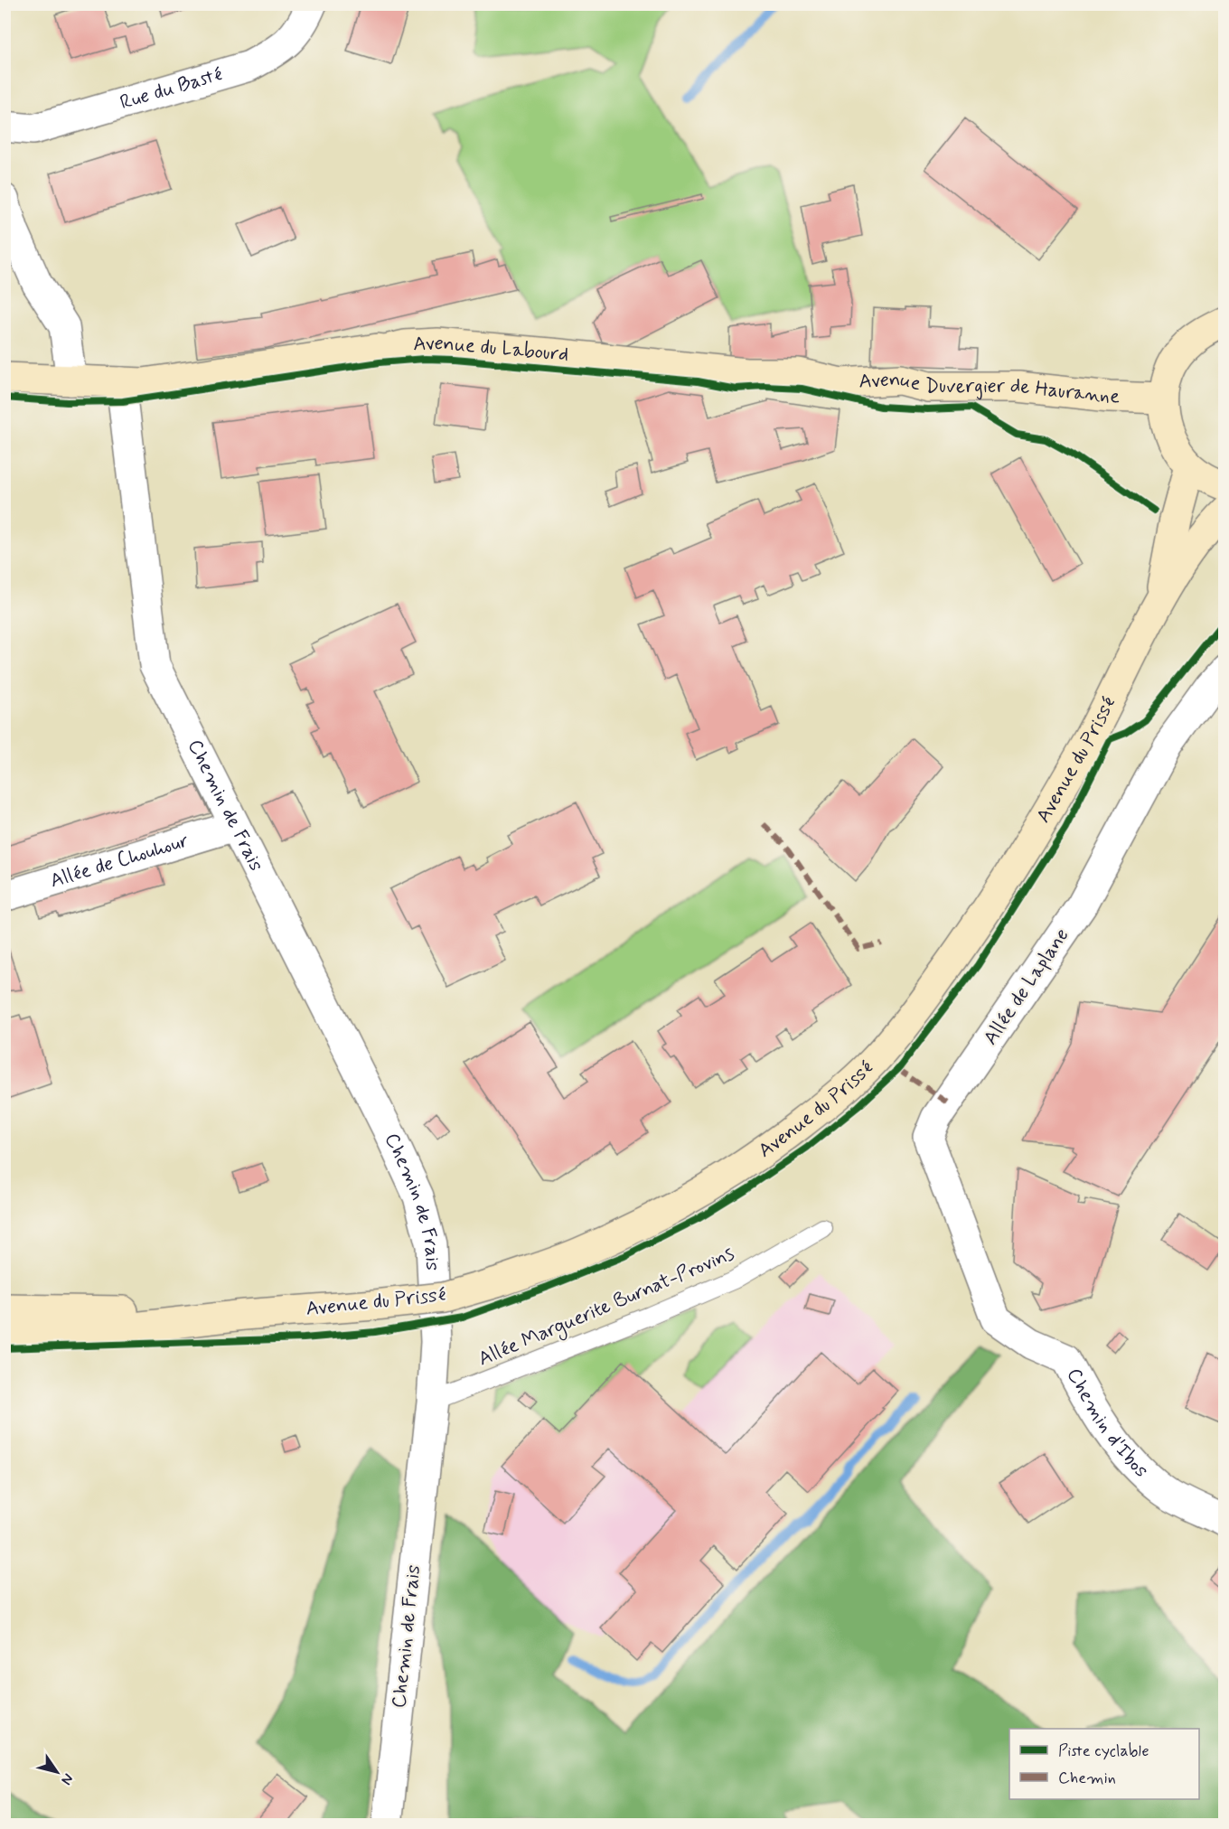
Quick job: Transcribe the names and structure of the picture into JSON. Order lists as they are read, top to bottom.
{
  "streets": {
    "main road": ["Avenue du Labourd", "Avenue Duvergier de Hauranne", "Avenue du Prissé"],
    "street": [
      "Rue du Basté",
      "Chemin de Frais",
      "Allée de Chouhour",
      "Allée de Laplane",
      "Chemin d'Ibos"
    ],
    "lane": ["Allée Marguerite Burnat-Provins"]
  },
  "crossings": [
    ["Avenue du Labourd", "Avenue Duvergier de Hauranne"],
    ["Avenue du Labourd", "Chemin de Frais"],
    ["Chemin de Frais", "Allée de Chouhour"],
    ["Chemin de Frais", "Allée Marguerite Burnat-Provins"],
    ["Allée de Laplane", "Chemin d'Ibos"]
  ],
  "legend": ["Piste cyclable", "Chemin"],
  "north": "bottom right"
}
